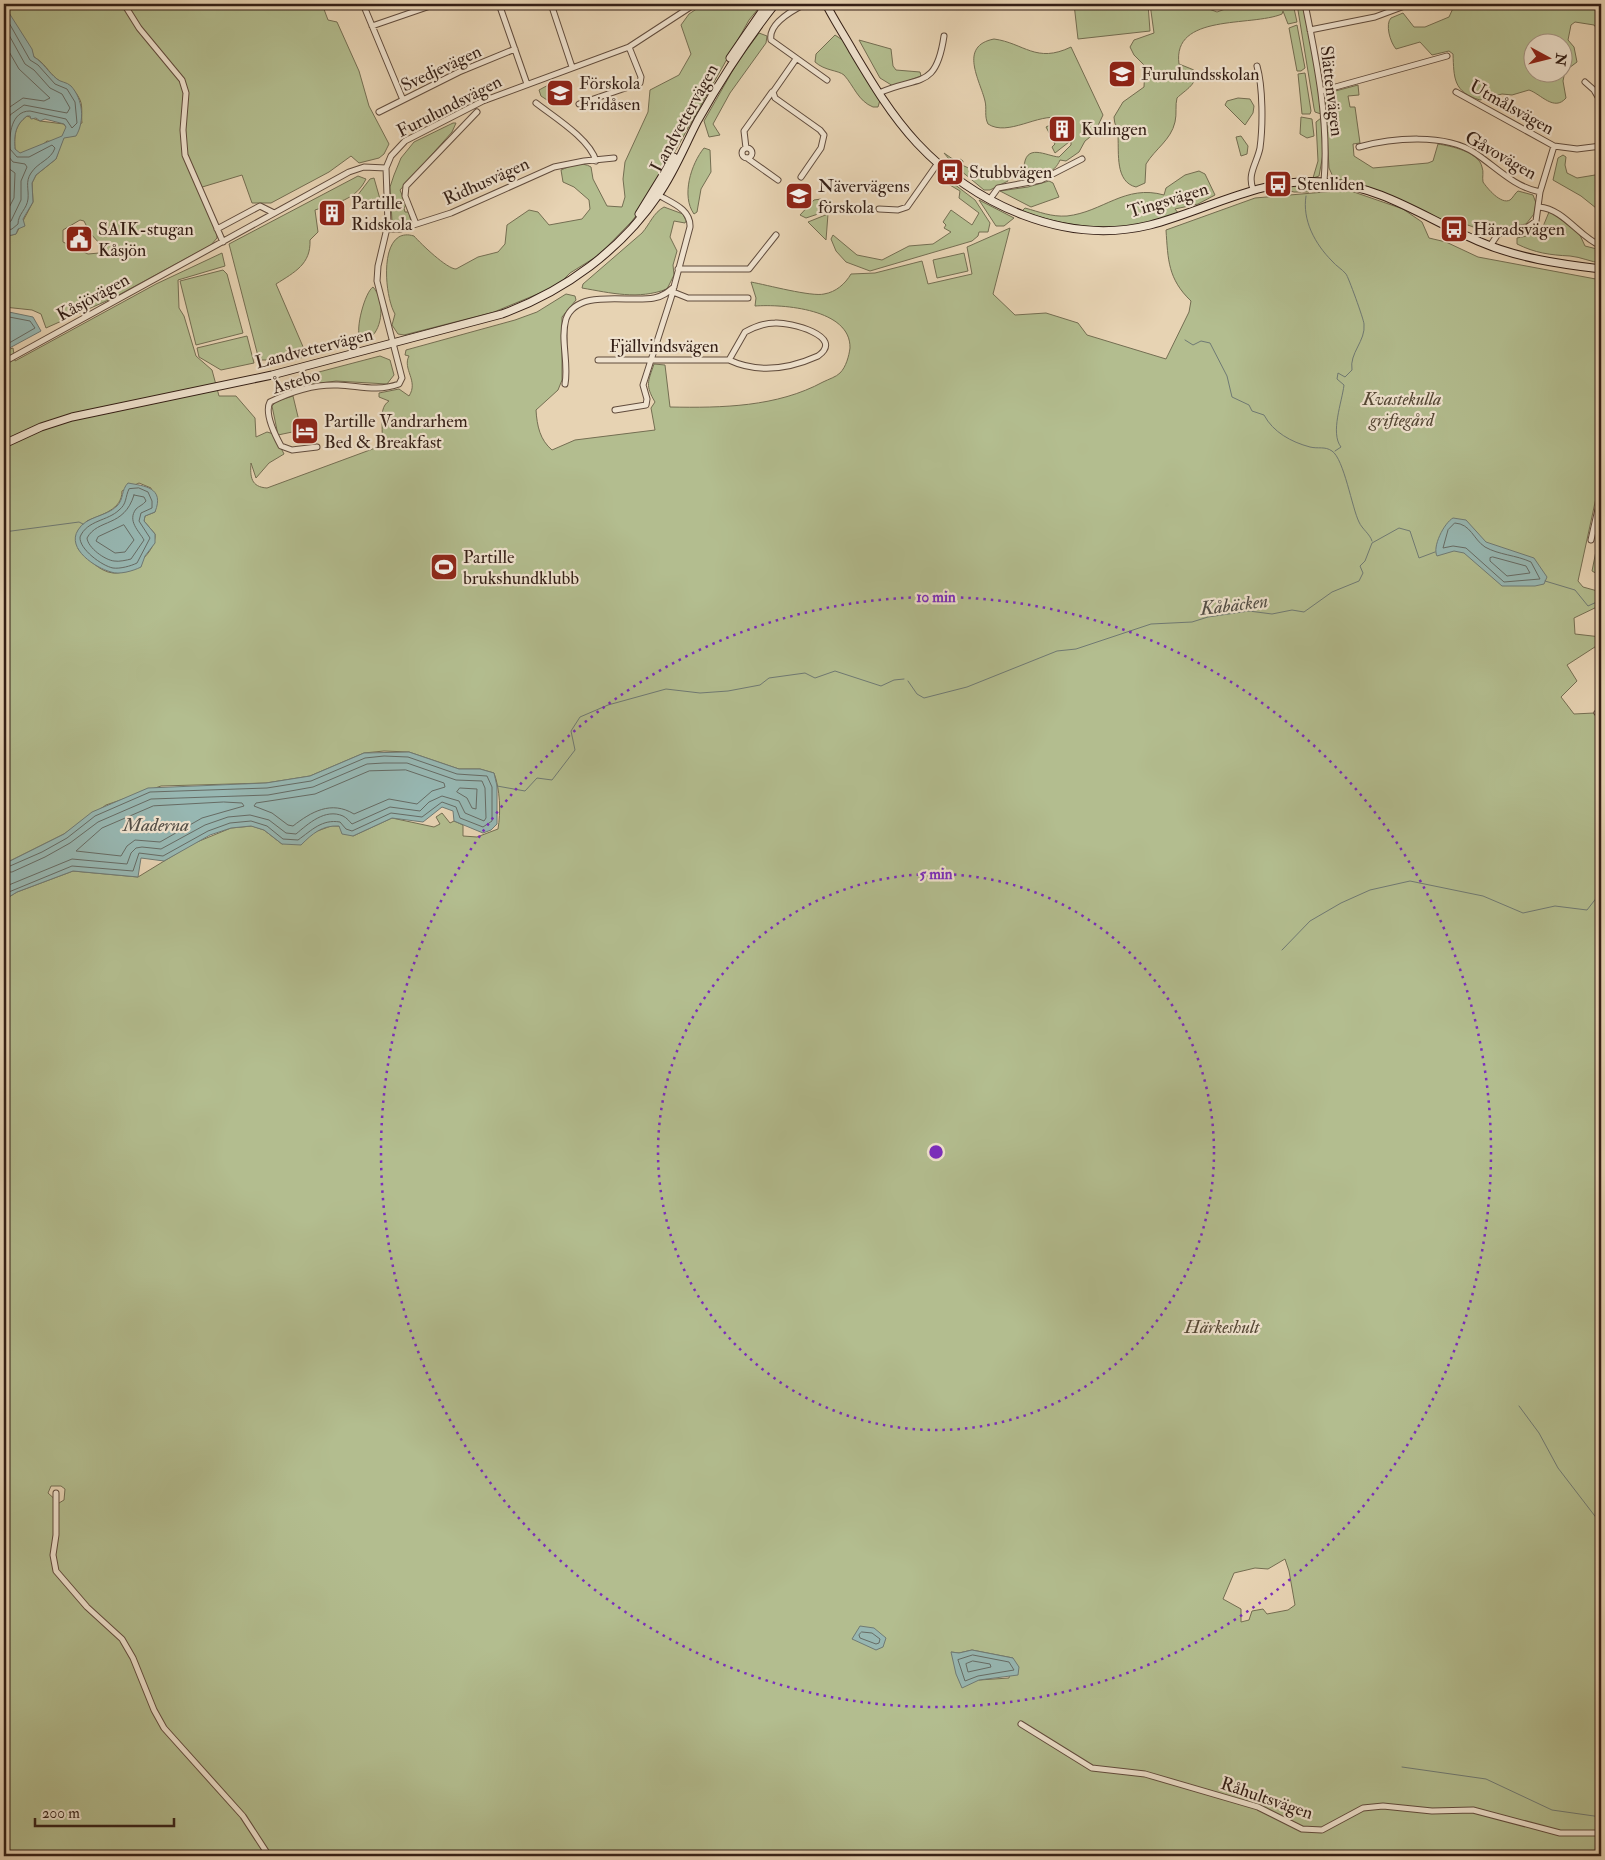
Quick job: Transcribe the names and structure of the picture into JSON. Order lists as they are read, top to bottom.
{
  "streets": {
    "street": [
      "Svedjevägen",
      "Slättenvägen",
      "Furulundsvägen",
      "Utmålsvägen",
      "Landvettervägen",
      "Gåvovägen",
      "Ridhusvägen",
      "Tingsvägen",
      "Kåsjövägen",
      "Fjällvindsvägen",
      "Åstebo",
      "Råhultsvägen"
    ]
  },
  "crossings": [
    ["Slättenvägen", "Tingsvägen"],
    ["Furulundsvägen", "Kåsjövägen"],
    ["Landvettervägen", "Åstebo"]
  ],
  "water": ["Kåbäcken", "Maderna"],
  "parks": ["Kvastekulla griftegård", "Härkeshult"],
  "places": {
    "school or university": ["Furulundsskolan", "Förskola Fridåsen", "Nävervägens förskola"],
    "building": ["Kulingen", "Partille Ridskola"],
    "bus stop": ["Stubbvägen", "Stenliden", "Häradsvägen"],
    "public building": ["SAIK-stugan Kåsjön"],
    "hotel": ["Partille Vandrarhem Bed & Breakfast"],
    "sports": ["Partille brukshundklubb"]
  },
  "scale_bar": "200 m",
  "north": "right",
  "rings": ["10 min", "5 min"]
}
